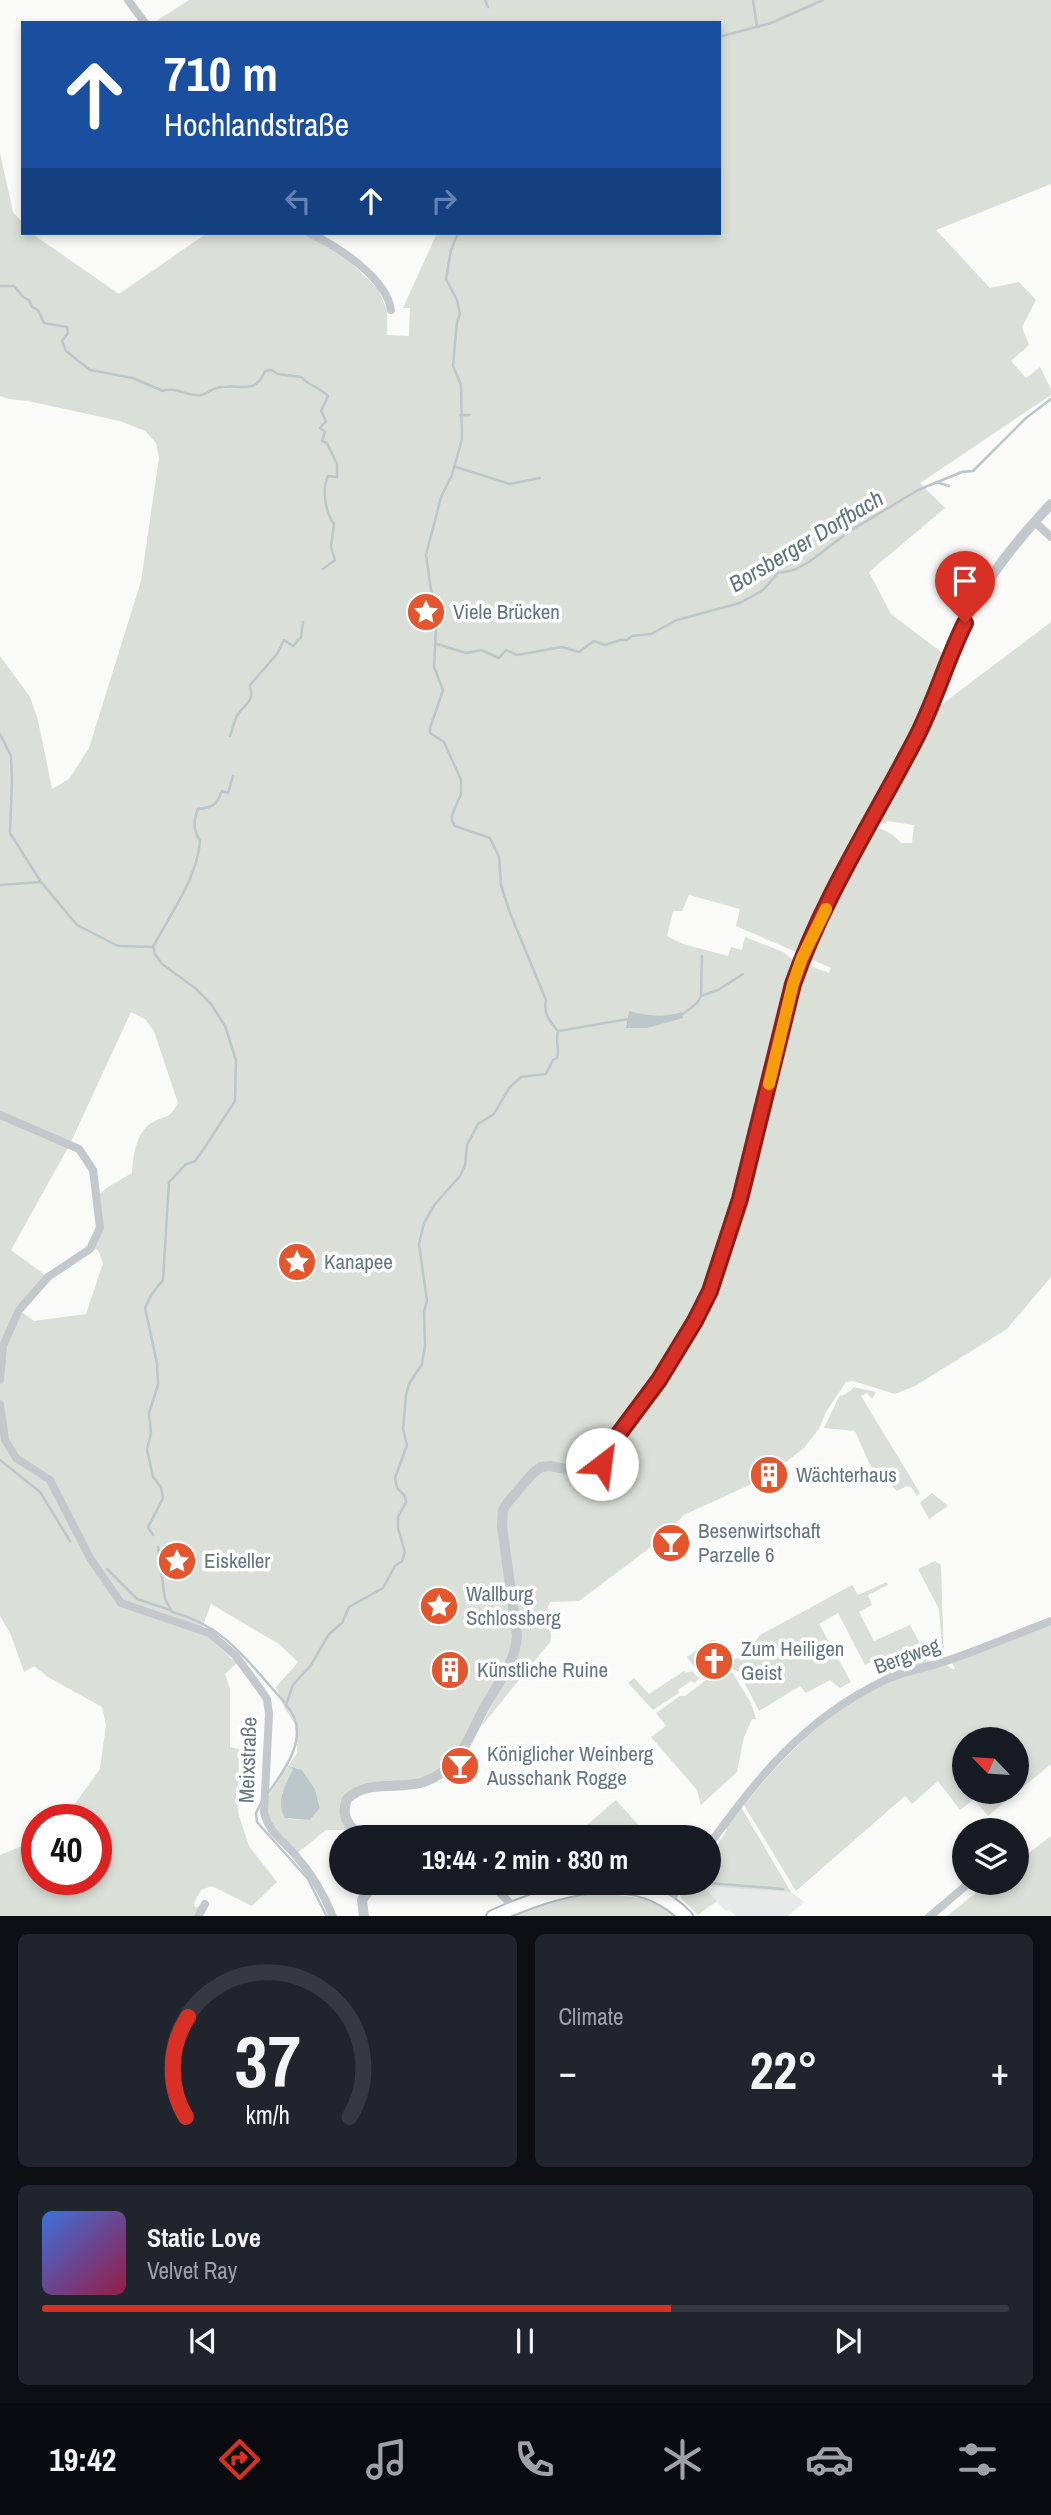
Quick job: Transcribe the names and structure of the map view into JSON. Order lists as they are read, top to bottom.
{
  "streets": {
    "street": ["Bergweg", "Meixstraße"]
  },
  "water": ["Borsberger Dorfbach"],
  "places": {
    "place": [
      "Viele Brücken",
      "Kanapee",
      "Eiskeller",
      "Wallburg Schlossberg"
    ],
    "building": ["Wächterhaus", "Künstliche Ruine"],
    "bar": ["Besenwirtschaft Parzelle 6", "Königlicher Weinberg Ausschank Rogge"],
    "church": ["Zum Heiligen Geist"]
  },
  "north": "top left",
  "page": {
    "turn": ["710 m", "Hochlandstraße"],
    "limit": "40",
    "trip": "19:44 · 2 min · 830 m",
    "tile": "Climate",
    "heat": ["−", "22°", "+"],
    "song": ["Static Love", "Velvet Ray"],
    "tabs": "19:42",
    "gauge": ["37", "km/h"]
  }
}
